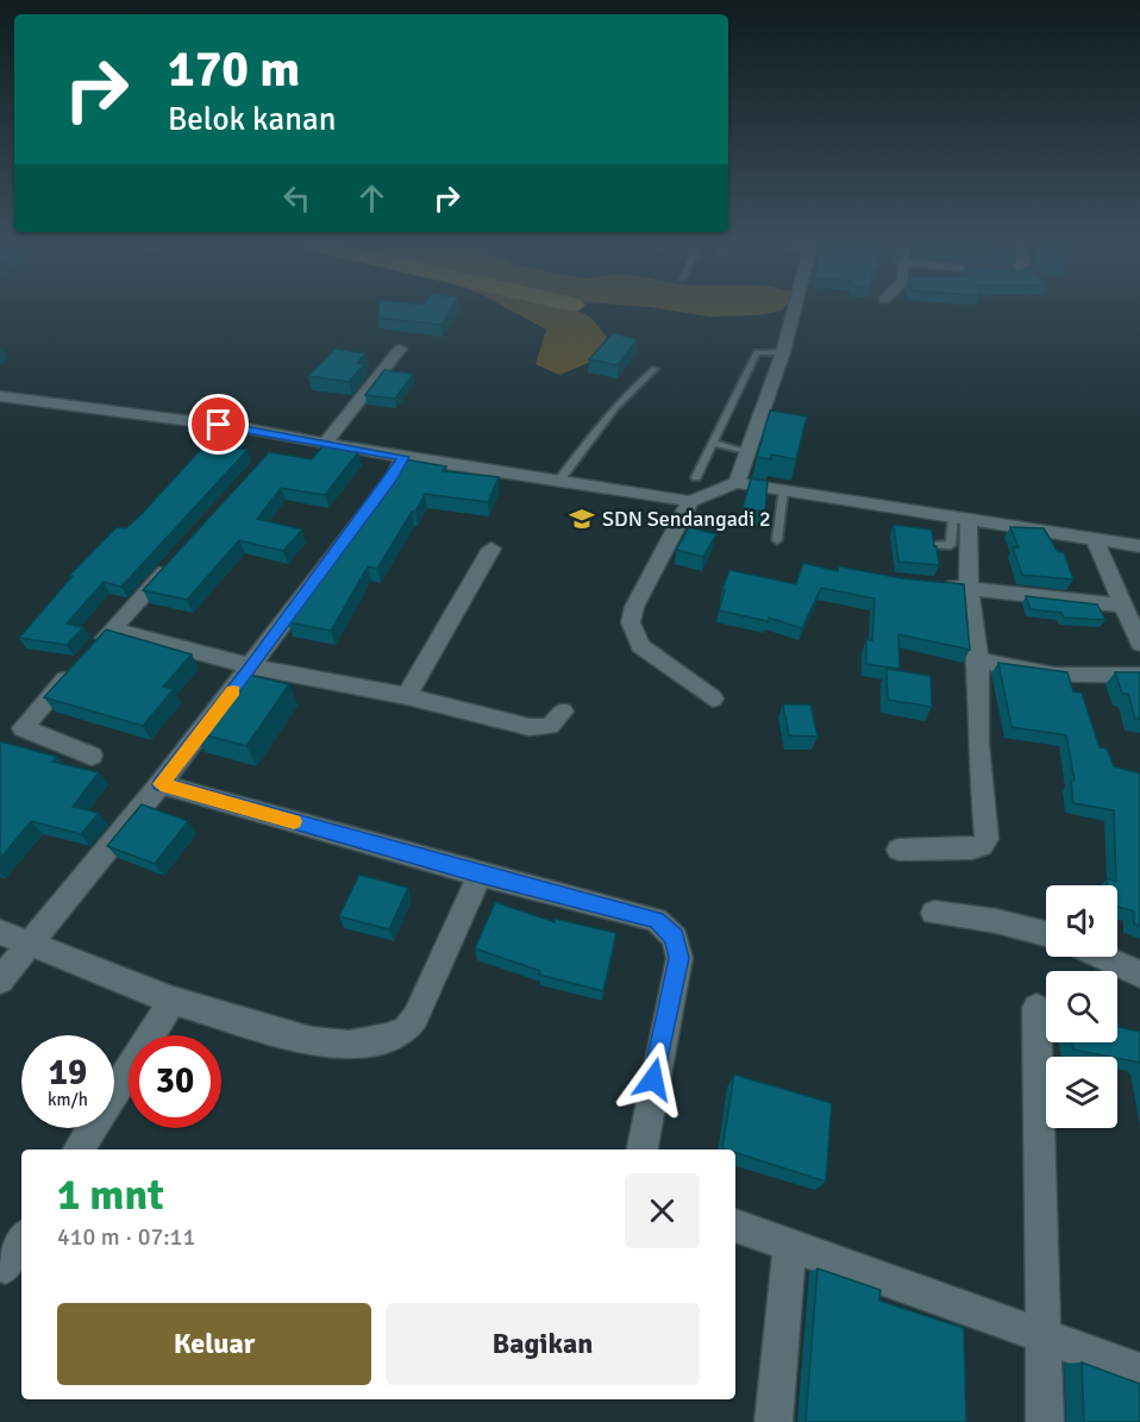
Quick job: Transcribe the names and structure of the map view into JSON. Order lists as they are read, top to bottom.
{
  "places": {
    "school or university": ["SDN Sendangadi 2"]
  },
  "page": {
    "turn": ["170 m", "Belok kanan"],
    "speed": "19 km/h",
    "limit": "30",
    "heading": ["1 mnt", "410 m · 07:11"],
    "buttons": ["Keluar", "Bagikan"]
  }
}
